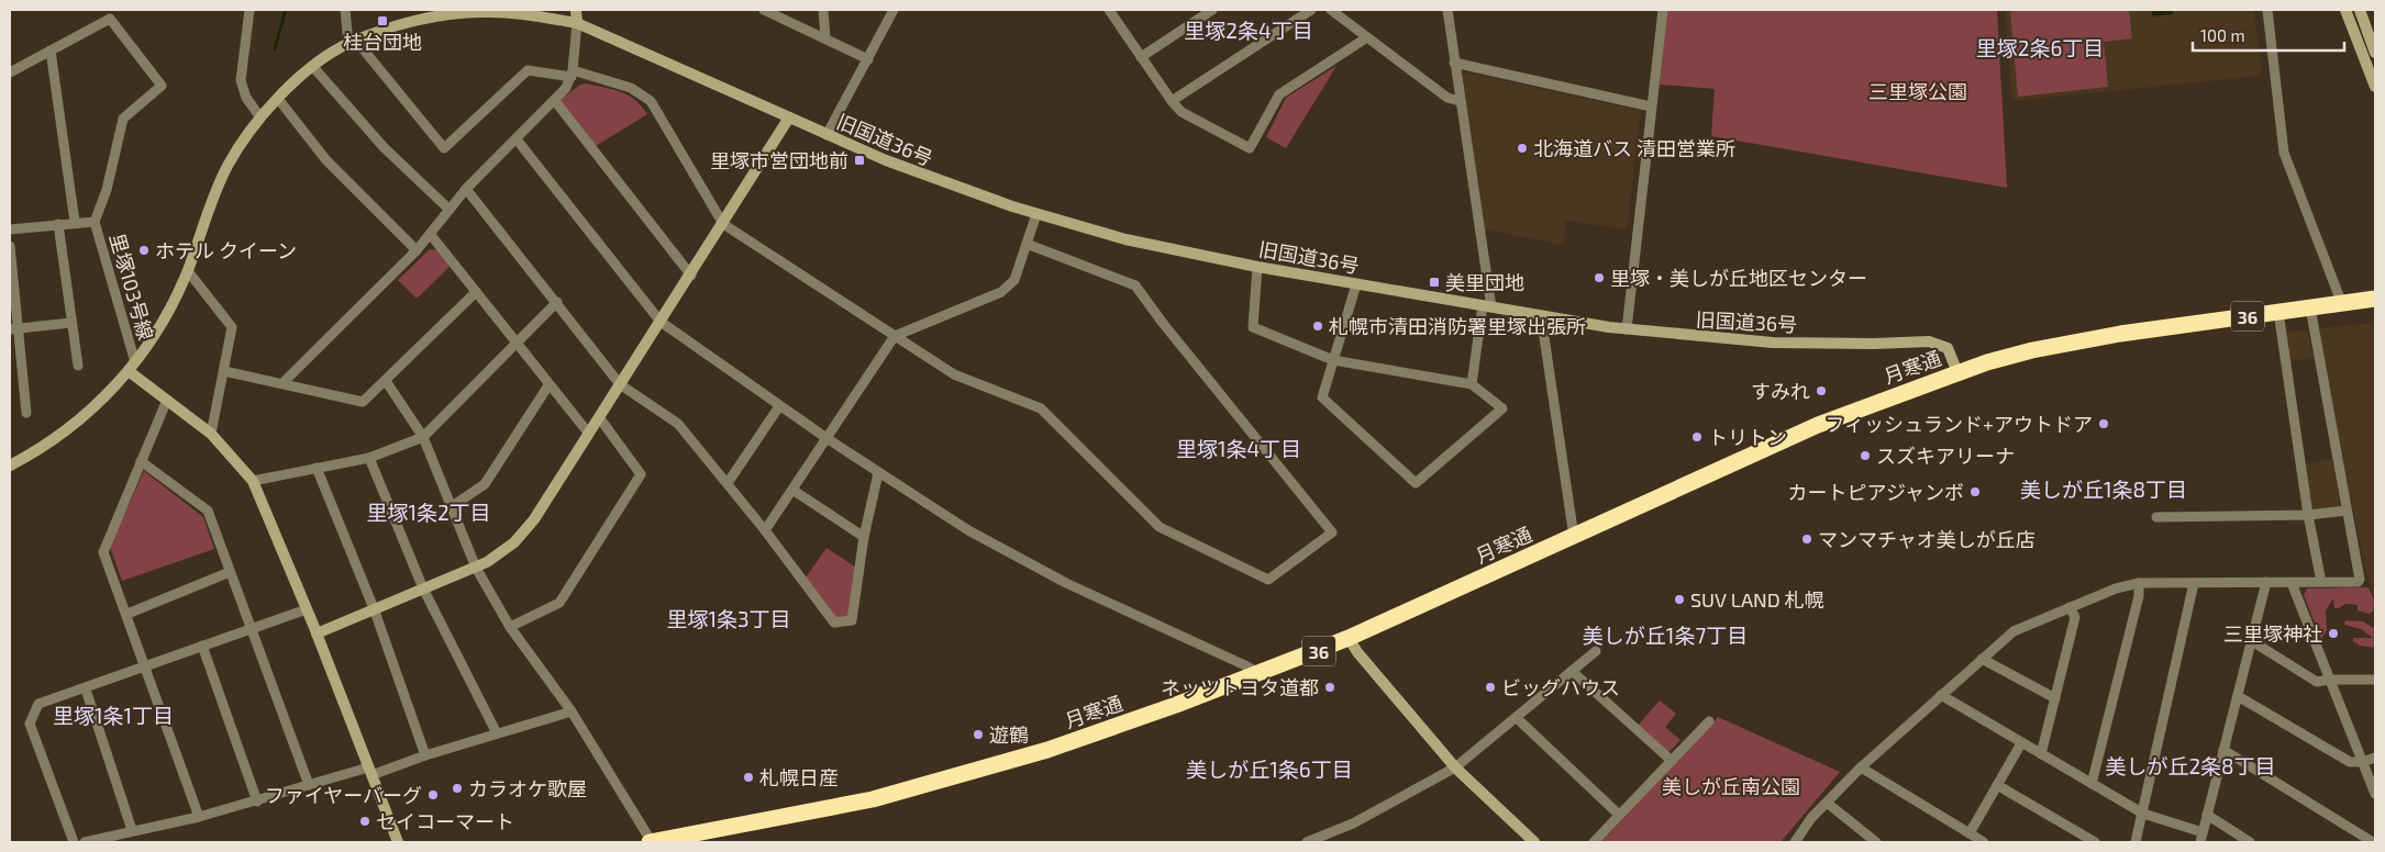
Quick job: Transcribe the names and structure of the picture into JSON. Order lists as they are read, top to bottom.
{
  "streets": {
    "highway": ["36", "月寒通"],
    "street": ["旧国道36号", "里塚103号線"]
  },
  "crossings": [
    ["旧国道36号", "里塚103号線"],
    ["旧国道36号", "月寒通"]
  ],
  "districts": [
    "里塚2条4丁目",
    "里塚2条6丁目",
    "里塚1条4丁目",
    "美しが丘1条8丁目",
    "里塚1条2丁目",
    "里塚1条3丁目",
    "美しが丘1条7丁目",
    "里塚1条1丁目",
    "美しが丘2条8丁目",
    "美しが丘1条6丁目"
  ],
  "parks": ["三里塚公園", "美しが丘南公園"],
  "places": {
    "transit": ["桂台団地", "里塚市営団地前", "美里団地"],
    "other": [
      "北海道バス 清田営業所",
      "ホテル クイーン",
      "里塚・美しが丘地区センター",
      "札幌市清田消防署里塚出張所",
      "すみれ",
      "フィッシュランド+アウトドア",
      "トリトン",
      "スズキアリーナ",
      "カートピアジャンボ",
      "マンマチャオ美しが丘店",
      "SUV LAND 札幌",
      "三里塚神社",
      "ネッツトヨタ道都",
      "ビッグハウス",
      "遊鶴",
      "札幌日産",
      "カラオケ歌屋",
      "ファイヤーバーグ",
      "セイコーマート"
    ]
  },
  "scale_bar": "100 m"
}
